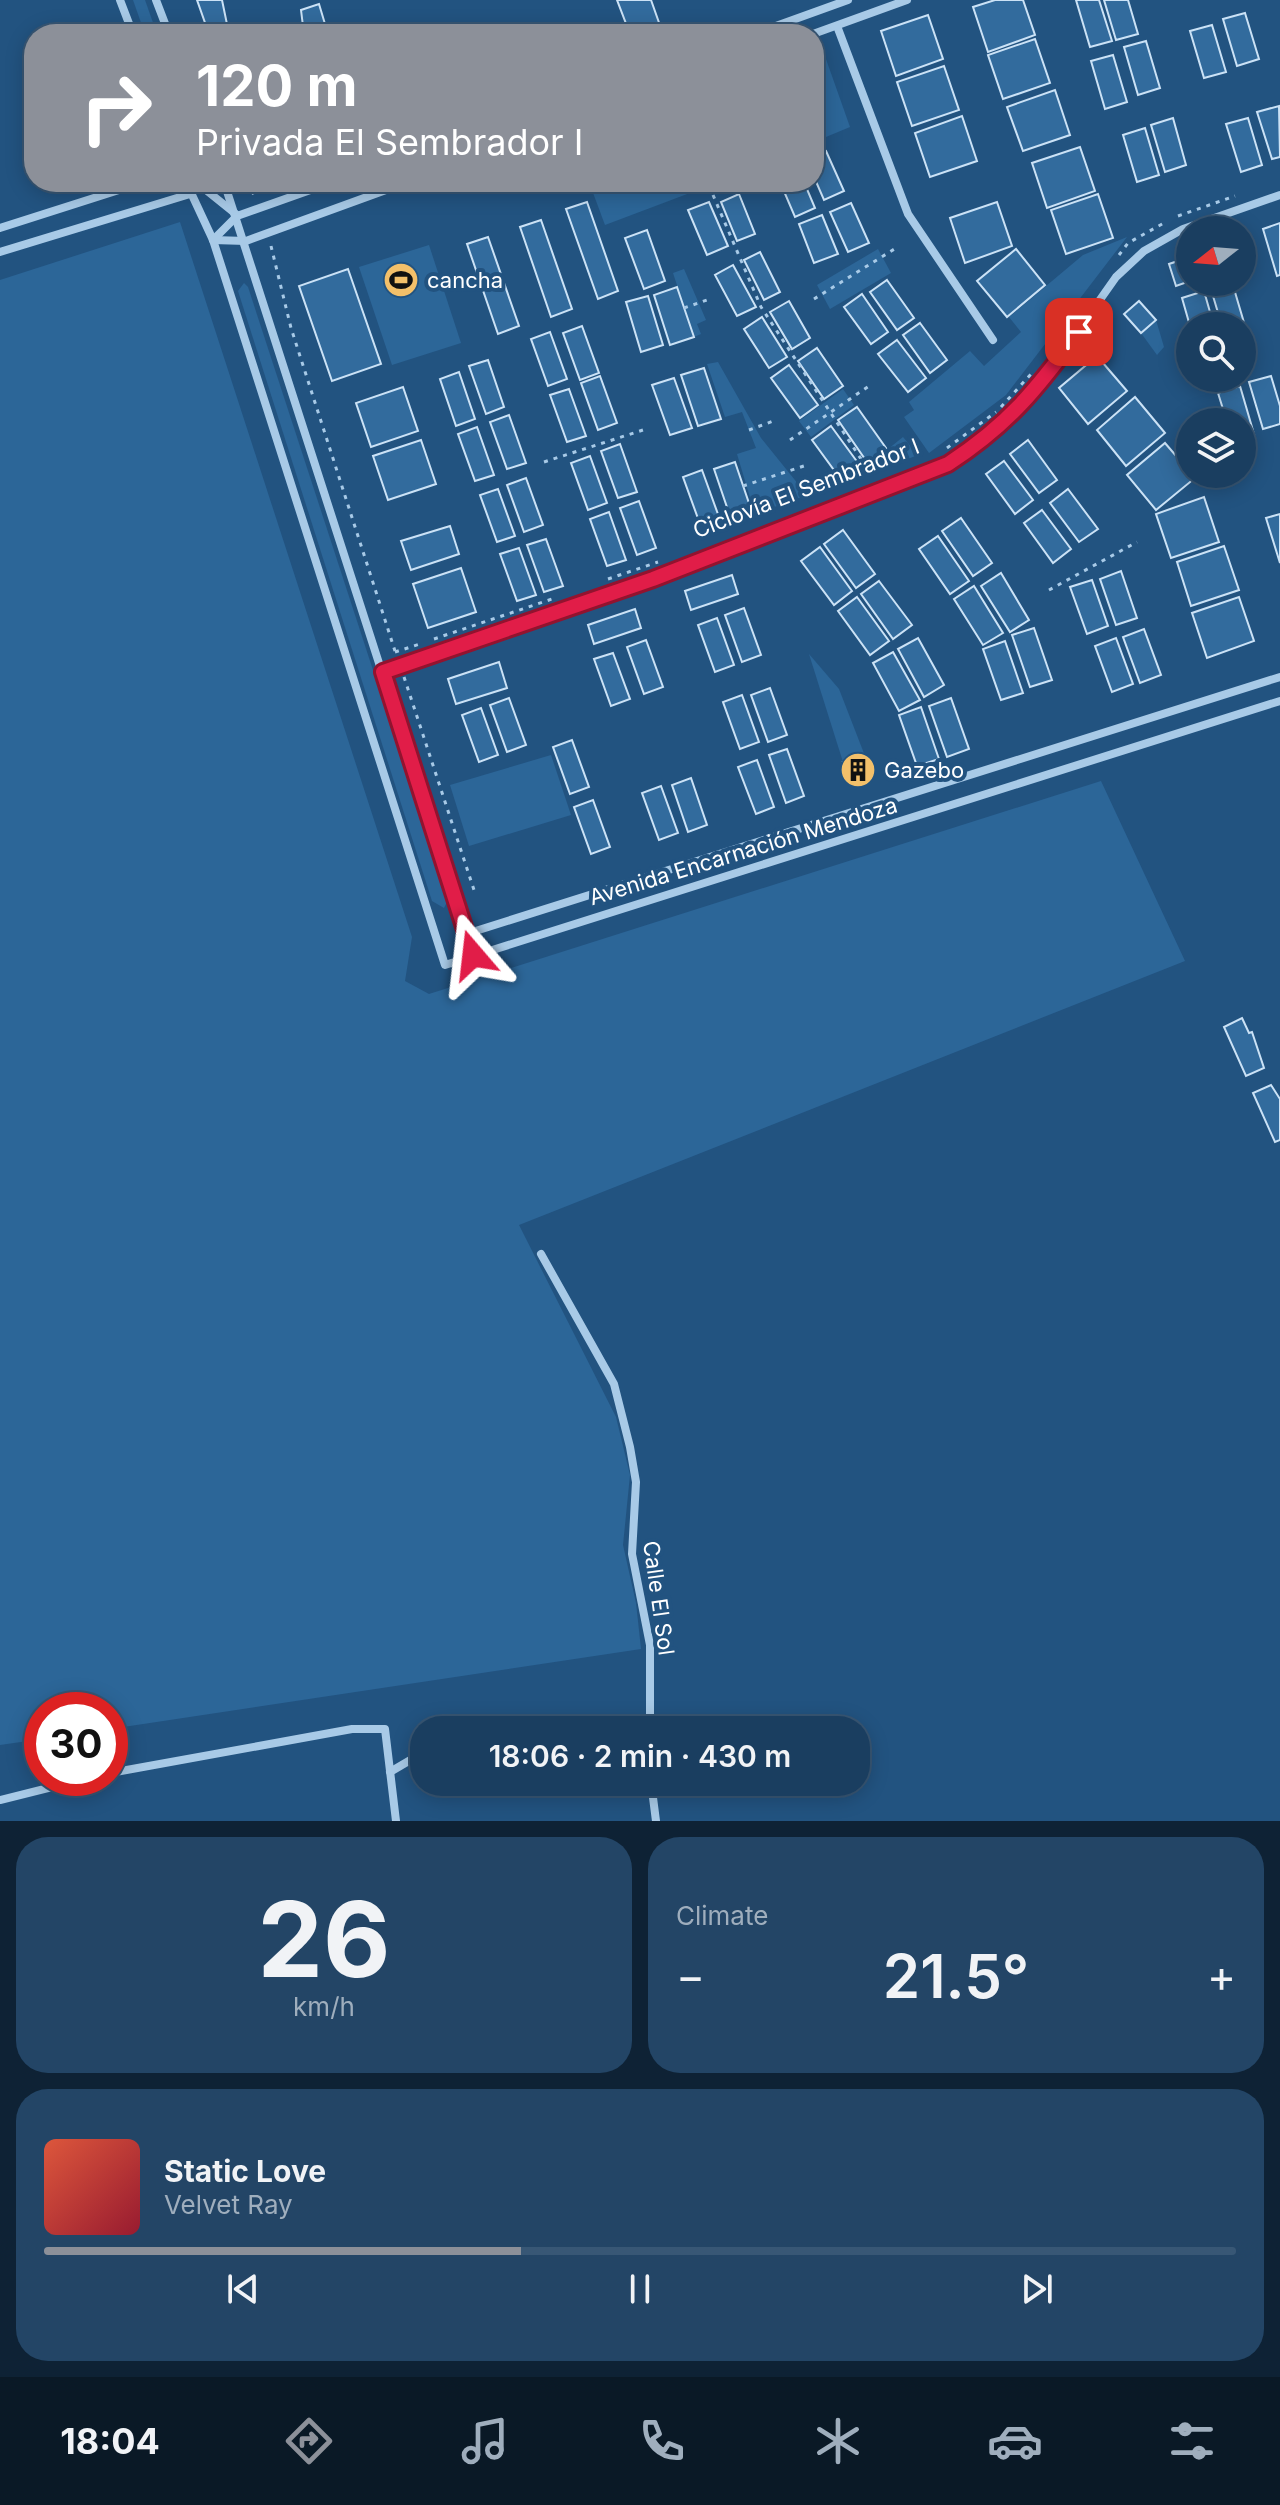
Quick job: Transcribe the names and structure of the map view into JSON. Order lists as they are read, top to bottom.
{
  "streets": {
    "street": ["Avenida Encarnación Mendoza", "Calle El Sol"],
    "path": ["Ciclovía El Sembrador I"]
  },
  "places": {
    "sports": ["cancha"],
    "building": ["Gazebo"]
  },
  "north": "left",
  "page": {
    "turn": ["120 m", "Privada El Sembrador I"],
    "limit": "30",
    "trip": "18:06 · 2 min · 430 m",
    "tile": [
      ["26", "km/h"],
      "Climate"
    ],
    "heat": ["−", "21.5°", "+"],
    "song": ["Static Love", "Velvet Ray"],
    "tabs": "18:04"
  }
}
